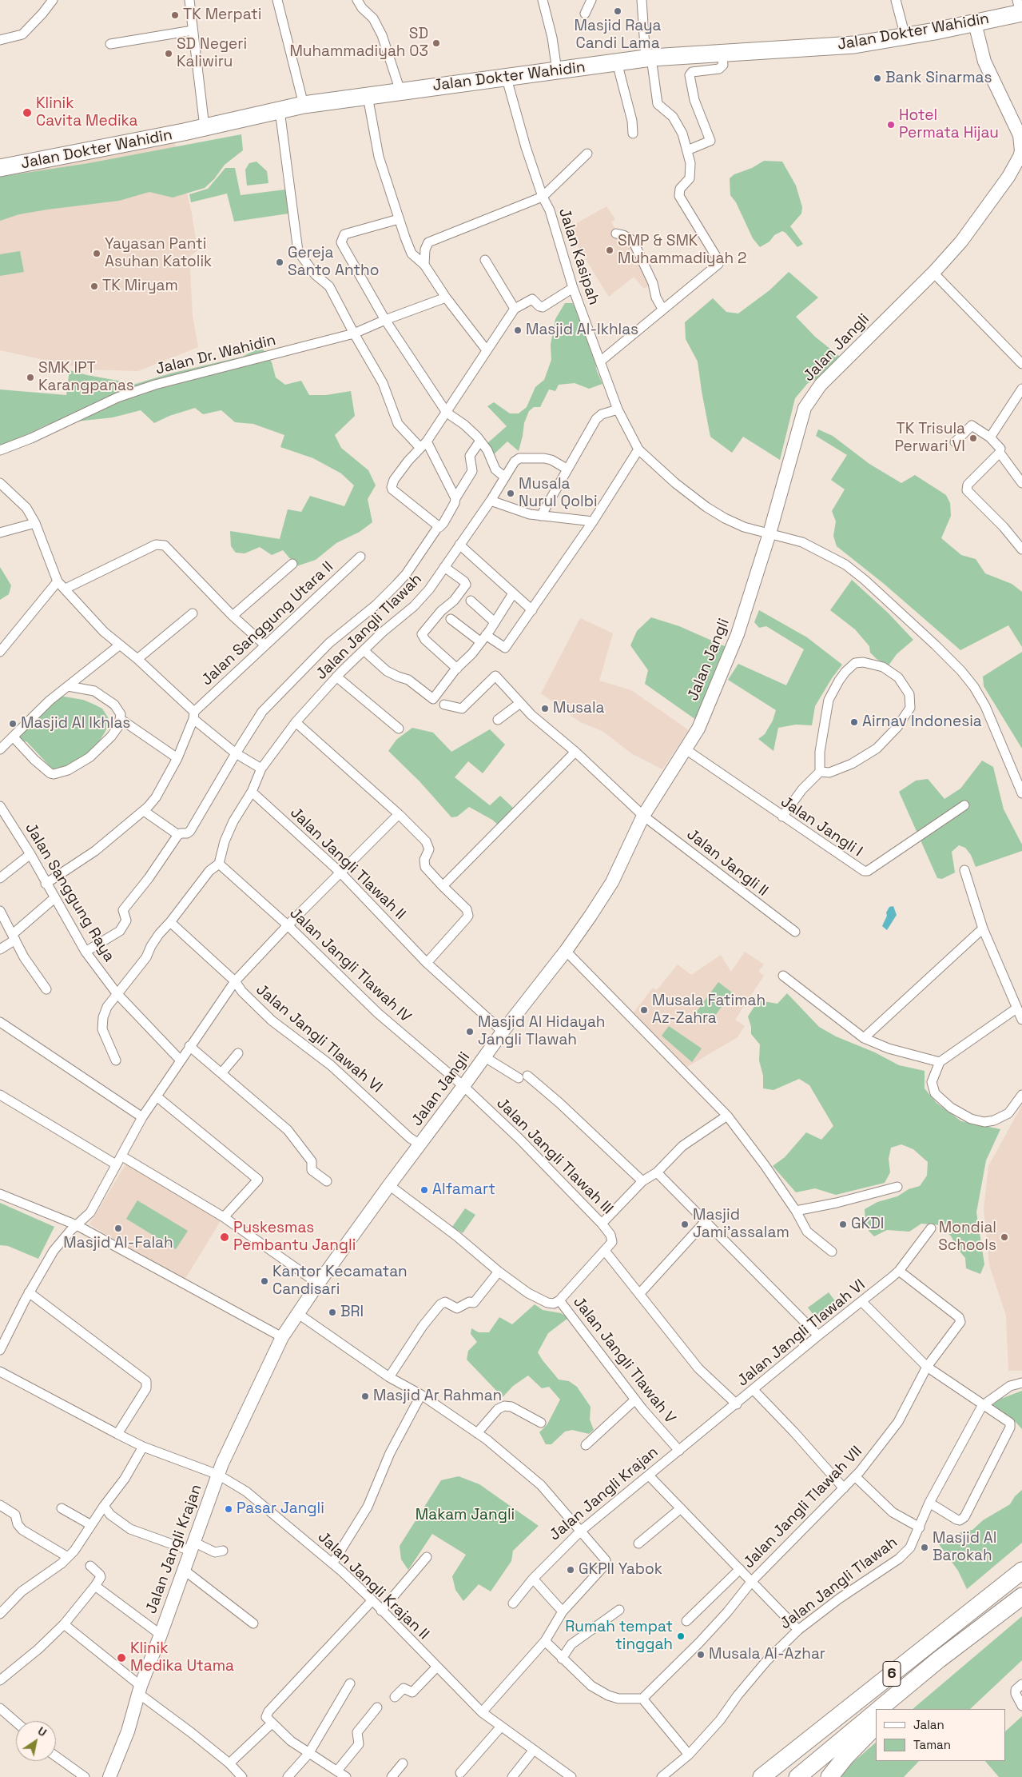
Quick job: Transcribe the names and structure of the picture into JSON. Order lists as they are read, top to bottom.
{
  "streets": {
    "highway": ["Jalan Dokter Wahidin", "6"],
    "street": [
      "Jalan Kasipah",
      "Jalan Jangli",
      "Jalan Dr. Wahidin",
      "Jalan Sanggung Utara II",
      "Jalan Jangli Tlawah",
      "Jalan Jangli I",
      "Jalan Jangli II",
      "Jalan Jangli Tlawah II",
      "Jalan Sanggung Raya",
      "Jalan Jangli Tlawah IV",
      "Jalan Jangli Tlawah VI",
      "Jalan Jangli Tlawah III",
      "Jalan Jangli Tlawah V",
      "Jalan Jangli Krajan",
      "Jalan Jangli Tlawah VII",
      "Jalan Jangli Krajan II"
    ]
  },
  "crossings": [
    ["Jalan Dokter Wahidin", "Jalan Kasipah"],
    ["Jalan Dokter Wahidin", "Jalan Jangli"],
    ["Jalan Kasipah", "Jalan Jangli"],
    ["Jalan Jangli", "Jalan Jangli I"],
    ["Jalan Jangli", "Jalan Jangli II"],
    ["Jalan Jangli", "Jalan Jangli Tlawah II"],
    ["Jalan Jangli", "Jalan Jangli Tlawah IV"],
    ["Jalan Jangli", "Jalan Jangli Tlawah VI"],
    ["Jalan Jangli", "Jalan Jangli Tlawah III"],
    ["Jalan Jangli", "Jalan Jangli Tlawah V"],
    ["Jalan Jangli", "Jalan Jangli Krajan"],
    ["Jalan Jangli Tlawah IV", "Jalan Jangli Tlawah III"],
    ["Jalan Jangli Tlawah VI", "Jalan Jangli Tlawah V"],
    ["Jalan Jangli Tlawah VI", "Jalan Jangli Krajan"],
    ["Jalan Jangli Tlawah VI", "Jalan Jangli Tlawah VII"],
    ["Jalan Jangli Tlawah III", "Jalan Jangli Tlawah V"],
    ["Jalan Jangli Tlawah V", "Jalan Jangli Krajan"],
    ["Jalan Jangli Krajan", "Jalan Jangli Krajan II"]
  ],
  "parks": ["Makam Jangli"],
  "places": [
    "Masjid Raya Candi Lama",
    "TK Merpati",
    "SD Muhammadiyah 03",
    "SD Negeri Kaliwiru",
    "Bank Sinarmas",
    "Klinik Cavita Medika",
    "Hotel Permata Hijau",
    "SMP & SMK Muhammadiyah 2",
    "Yayasan Panti Asuhan Katolik",
    "Gereja Santo Antho",
    "TK Miryam",
    "Masjid Al-Ikhlas",
    "SMK IPT Karangpanas",
    "TK Trisula Perwari VI",
    "Musala Nurul Qolbi",
    "Musala",
    "Airnav Indonesia",
    "Masjid Al Ikhlas",
    "Musala Fatimah Az-Zahra",
    "Masjid Al Hidayah Jangli Tlawah",
    "Alfamart",
    "Masjid Jami'assalam",
    "GKDI",
    "Masjid Al-Falah",
    "Puskesmas Pembantu Jangli",
    "Mondial Schools",
    "Kantor Kecamatan Candisari",
    "BRI",
    "Masjid Ar Rahman",
    "Pasar Jangli",
    "Masjid Al Barokah",
    "GKPII Yabok",
    "Rumah tempat tinggah",
    "Musala Al-Azhar",
    "Klinik Medika Utama"
  ],
  "legend": ["Jalan", "Taman"],
  "north": "top right"
}
